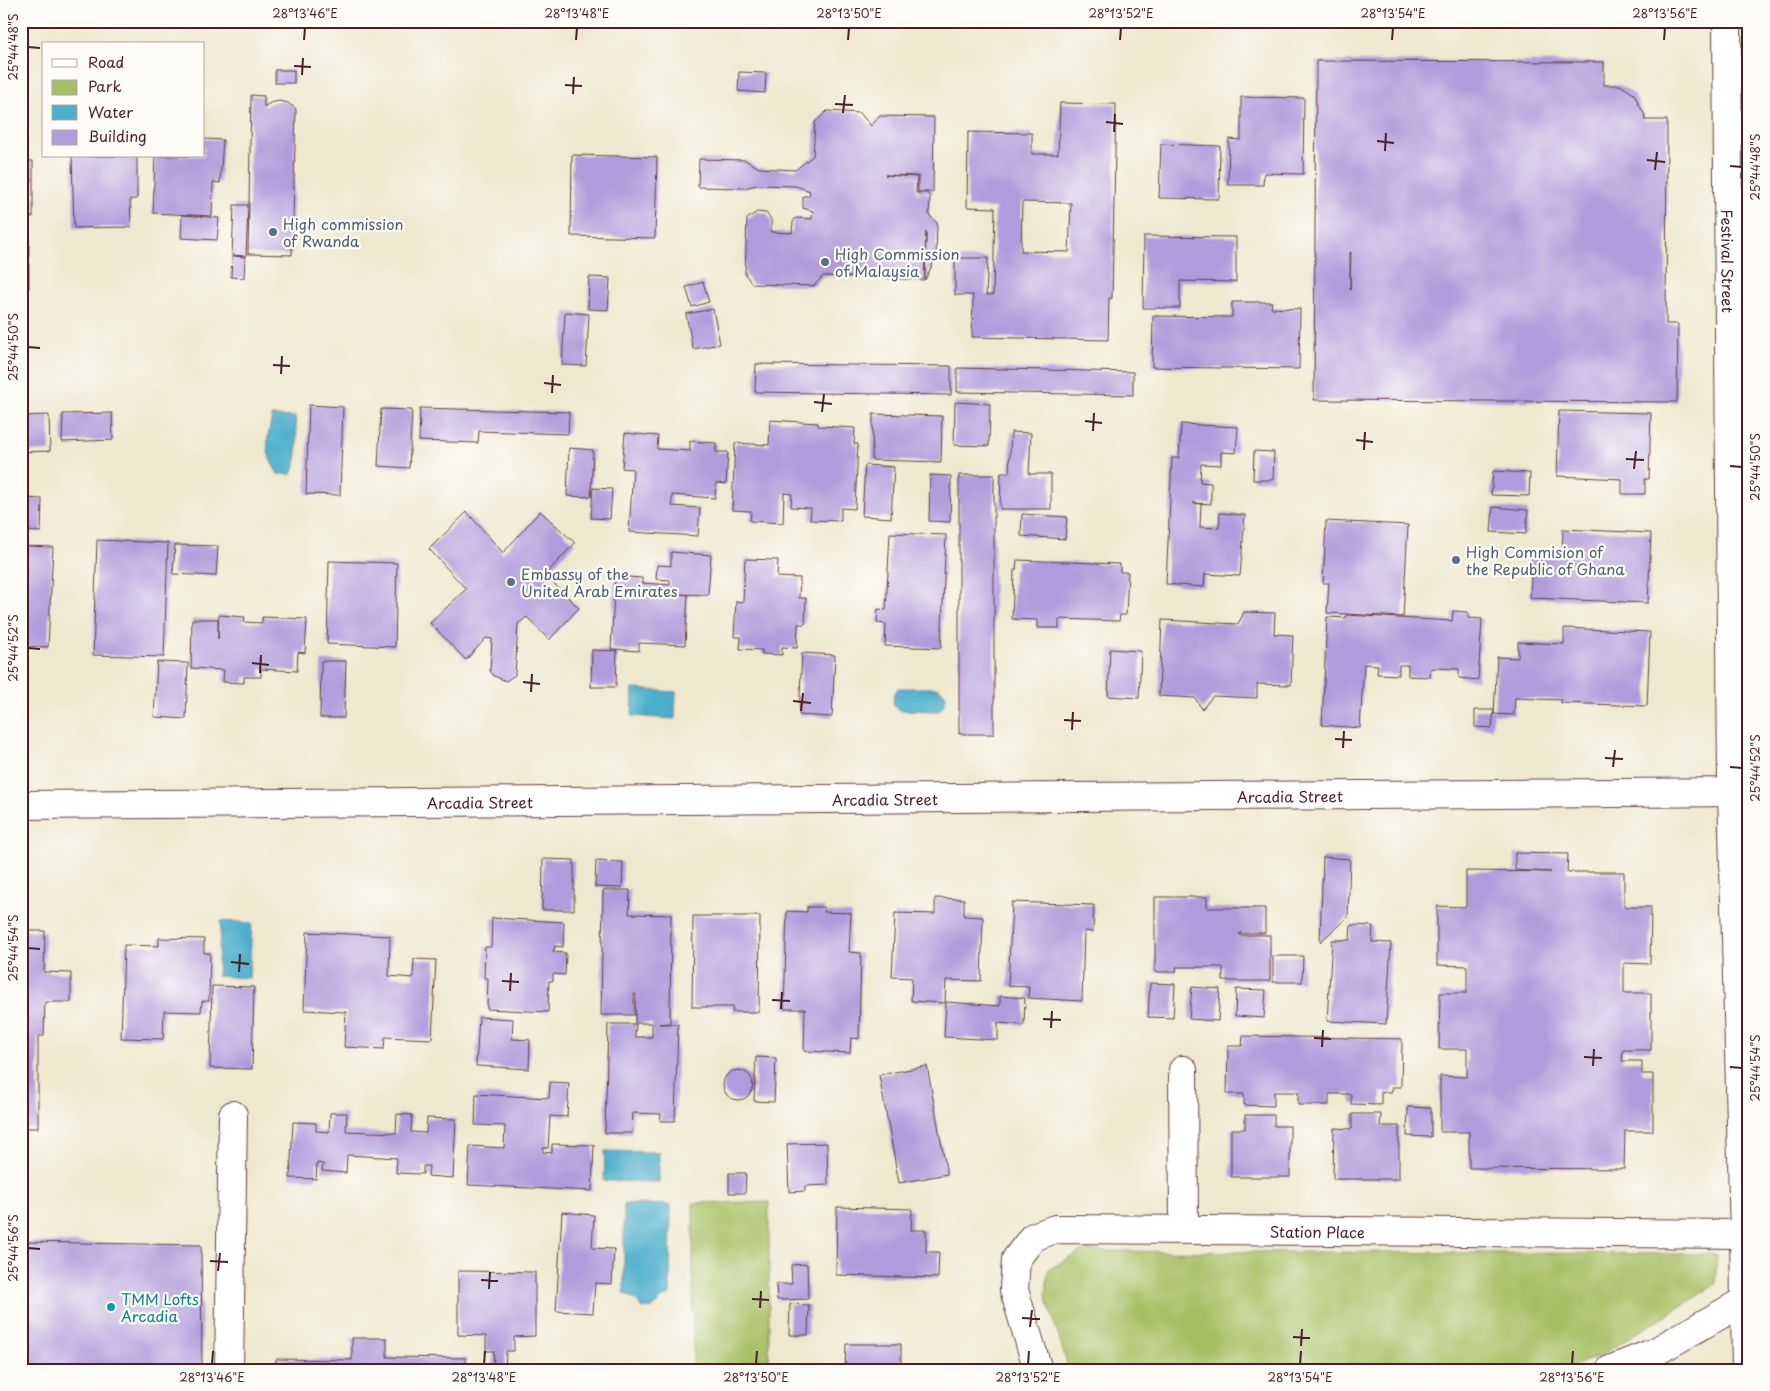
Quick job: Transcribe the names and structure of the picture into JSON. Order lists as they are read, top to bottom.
{
  "streets": {
    "street": ["Festival Street", "Arcadia Street", "Station Place"]
  },
  "crossings": [
    ["Festival Street", "Arcadia Street"],
    ["Festival Street", "Station Place"]
  ],
  "places": [
    "High commission of Rwanda",
    "High Commission of Malaysia",
    "High Commision of the Republic of Ghana",
    "Embassy of the United Arab Emirates",
    "TMM Lofts Arcadia"
  ],
  "legend": [
    "Road",
    "Park",
    "Water",
    "Building"
  ],
  "coordinates": [
    "28°13'46\"E",
    "28°13'48\"E",
    "28°13'50\"E",
    "28°13'52\"E",
    "28°13'54\"E",
    "28°13'56\"E",
    "25°44'48\"S",
    "25°44'50\"S",
    "25°44'52\"S",
    "25°44'54\"S",
    "25°44'56\"S"
  ]
}
